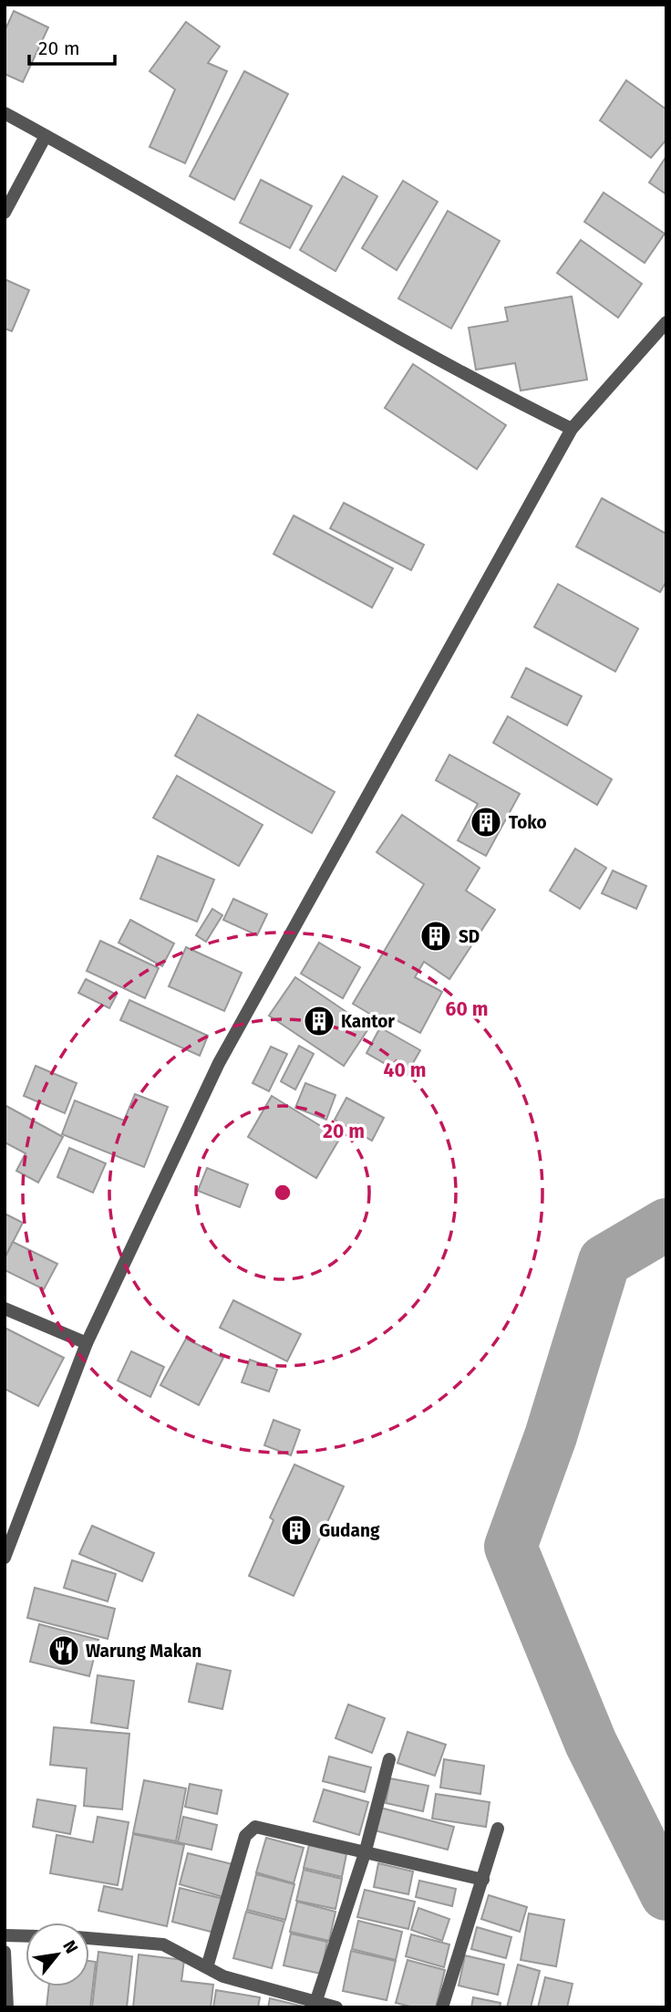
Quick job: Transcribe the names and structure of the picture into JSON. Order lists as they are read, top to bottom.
{
  "places": {
    "building": [
      "Toko",
      "SD",
      "Kantor",
      "Gudang"
    ],
    "restaurant": ["Warung Makan"]
  },
  "scale_bar": "20 m",
  "north": "top right",
  "rings": ["60 m", "40 m", "20 m"]
}
